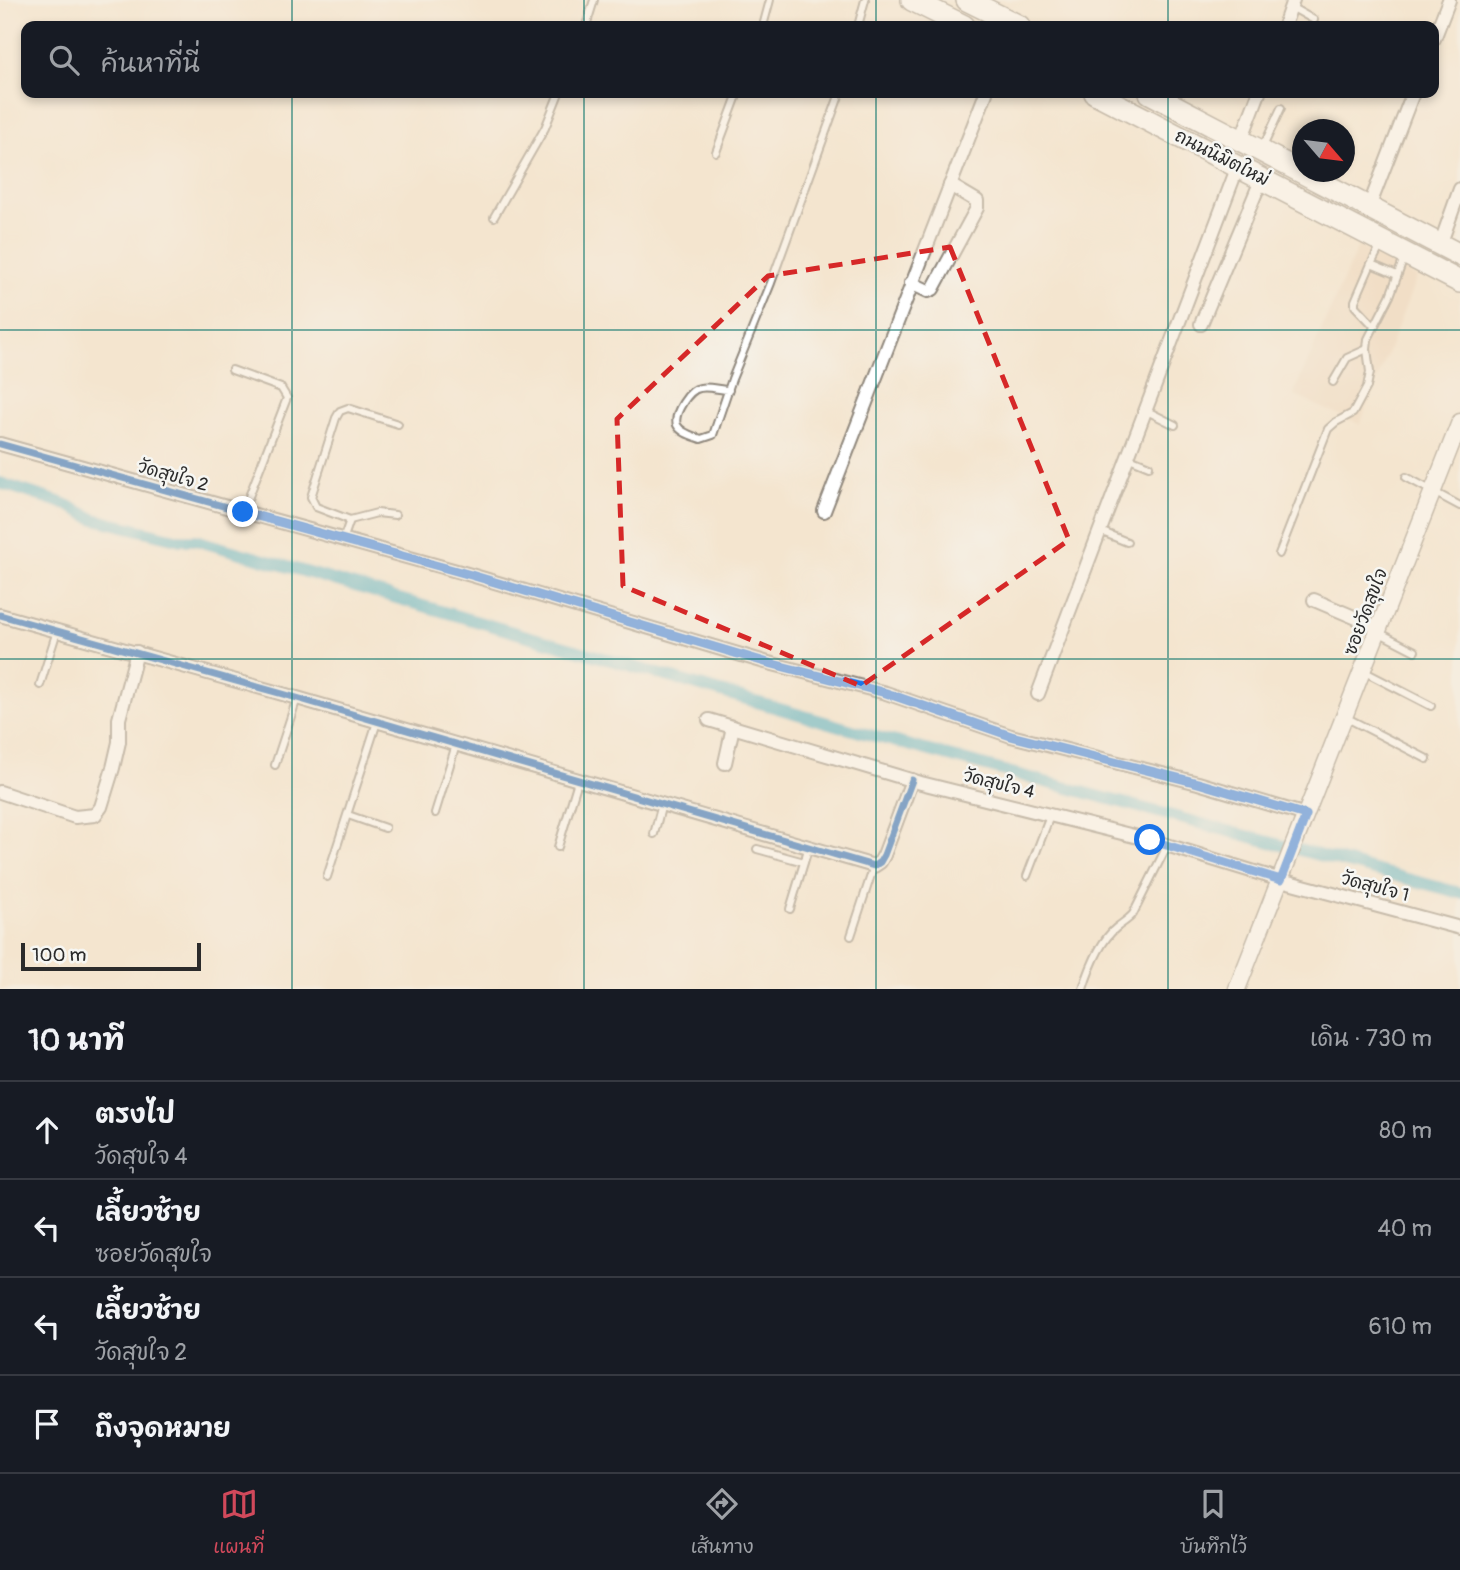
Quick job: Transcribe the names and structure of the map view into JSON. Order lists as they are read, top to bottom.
{
  "streets": {
    "main road": ["ถนนนิมิตใหม่"],
    "street": [
      "วัดสุขใจ 2",
      "ซอยวัดสุขใจ",
      "วัดสุขใจ 4",
      "วัดสุขใจ 1"
    ]
  },
  "crossings": [
    ["วัดสุขใจ 2", "ซอยวัดสุขใจ"],
    ["ซอยวัดสุขใจ", "วัดสุขใจ 4"],
    ["ซอยวัดสุขใจ", "วัดสุขใจ 1"],
    ["วัดสุขใจ 4", "วัดสุขใจ 1"]
  ],
  "scale_bar": "100 m",
  "north": "bottom right",
  "page": {
    "search": "ค้นหาที่นี่",
    "scale": "100 m",
    "heading": ["10 นาที", "เดิน · 730 m"],
    "list": [
      ["ตรงไป", "วัดสุขใจ 4", "80 m"],
      ["เลี้ยวซ้าย", "ซอยวัดสุขใจ", "40 m"],
      ["เลี้ยวซ้าย", "วัดสุขใจ 2", "610 m"],
      "ถึงจุดหมาย"
    ],
    "nav": ["แผนที่", "เส้นทาง", "บันทึกไว้"]
  }
}
